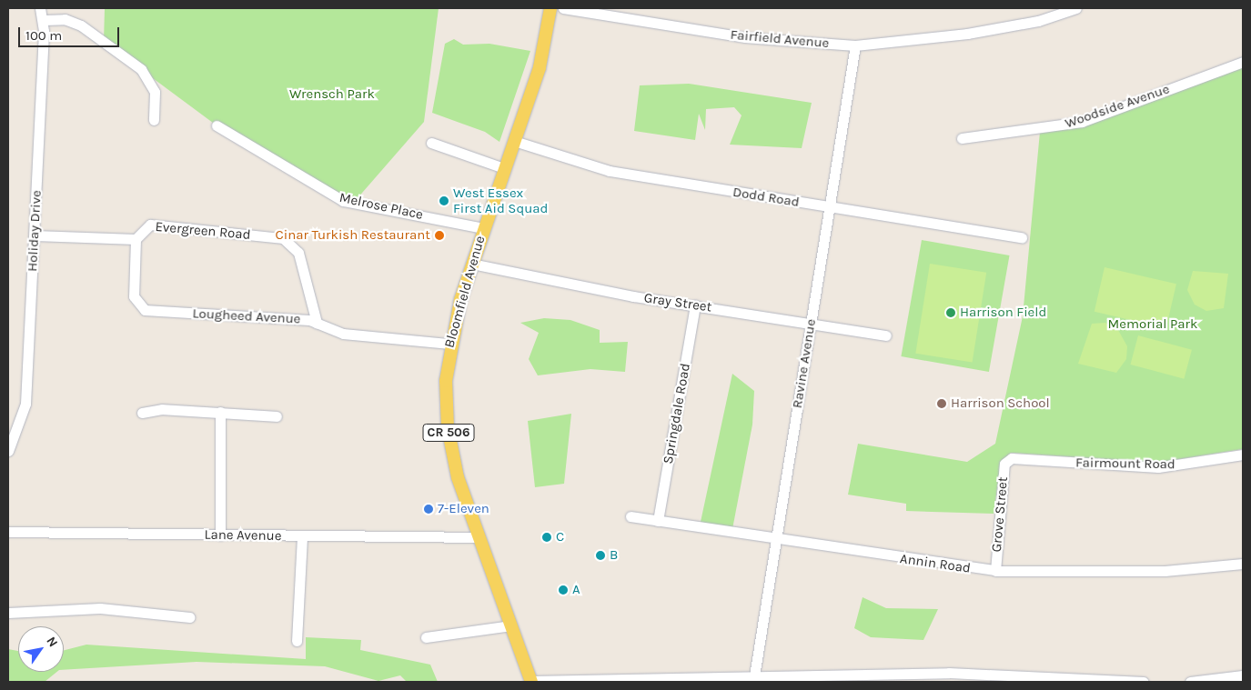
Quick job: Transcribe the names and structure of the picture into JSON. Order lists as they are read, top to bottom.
{
  "streets": {
    "main road": ["Bloomfield Avenue", "CR 506"],
    "street": [
      "Fairfield Avenue",
      "Woodside Avenue",
      "Dodd Road",
      "Melrose Place",
      "Holiday Drive",
      "Evergreen Road",
      "Gray Street",
      "Lougheed Avenue",
      "Ravine Avenue",
      "Springdale Road",
      "Fairmount Road",
      "Grove Street",
      "Lane Avenue",
      "Annin Road"
    ]
  },
  "crossings": [
    ["Fairfield Avenue", "Ravine Avenue"],
    ["Dodd Road", "Bloomfield Avenue"],
    ["Dodd Road", "Ravine Avenue"],
    ["Melrose Place", "Bloomfield Avenue"],
    ["Holiday Drive", "Evergreen Road"],
    ["Evergreen Road", "Lougheed Avenue"],
    ["Bloomfield Avenue", "Gray Street"],
    ["Bloomfield Avenue", "Lougheed Avenue"],
    ["Bloomfield Avenue", "Lane Avenue"],
    ["Gray Street", "Ravine Avenue"],
    ["Gray Street", "Springdale Road"],
    ["Ravine Avenue", "Annin Road"],
    ["Springdale Road", "Annin Road"],
    ["Fairmount Road", "Grove Street"],
    ["Grove Street", "Annin Road"]
  ],
  "parks": ["Wrensch Park", "Memorial Park"],
  "places": [
    "West Essex First Aid Squad",
    "Cinar Turkish Restaurant",
    "Harrison Field",
    "Harrison School",
    "7-Eleven",
    "C",
    "B",
    "A"
  ],
  "scale_bar": "100 m",
  "north": "top right"
}
